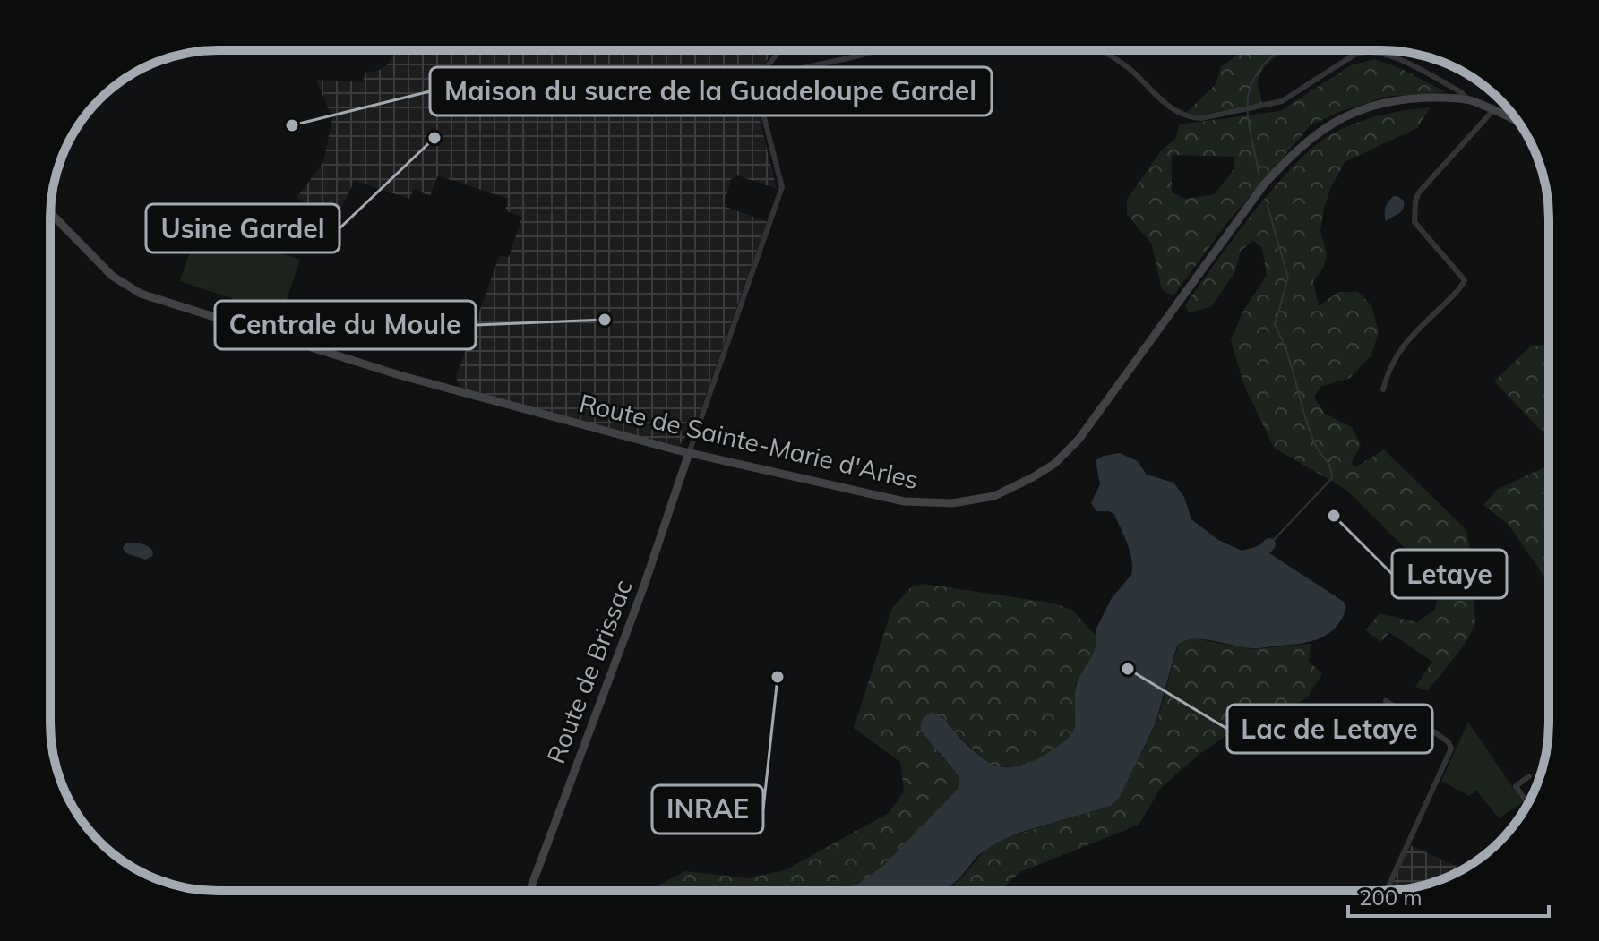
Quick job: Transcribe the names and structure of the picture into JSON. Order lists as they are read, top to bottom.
{
  "streets": {
    "main road": ["Route de Sainte-Marie d'Arles", "Route de Brissac"]
  },
  "crossings": [
    ["Route de Sainte-Marie d'Arles", "Route de Brissac"]
  ],
  "places": [
    "Maison du sucre de la Guadeloupe Gardel",
    "Usine Gardel",
    "Centrale du Moule",
    "Letaye",
    "Lac de Letaye",
    "INRAE"
  ],
  "scale_bar": "200 m"
}
